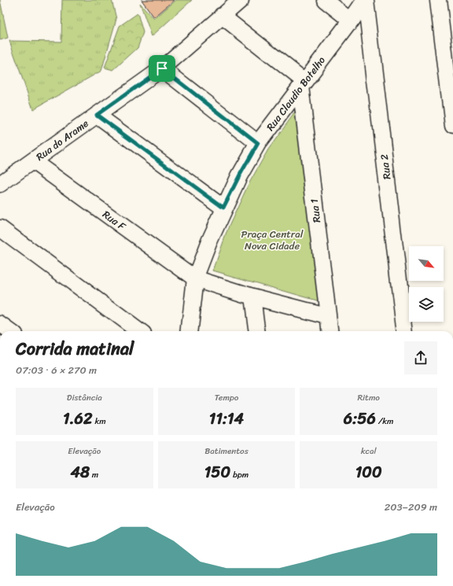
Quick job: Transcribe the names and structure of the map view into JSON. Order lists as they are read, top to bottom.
{
  "streets": {
    "street": [
      "Rua Claudio Botelho",
      "Rua do Arame",
      "Rua 2",
      "Rua 1",
      "Rua F"
    ]
  },
  "crossings": [
    ["Rua Claudio Botelho", "Rua 2"],
    ["Rua Claudio Botelho", "Rua 1"],
    ["Rua Claudio Botelho", "Rua F"],
    ["Rua do Arame", "Rua F"],
    ["Rua 1", "Rua F"]
  ],
  "parks": ["Praça Central Nova Cidade"],
  "north": "bottom right",
  "page": {
    "heading": ["Corrida matinal", "07:03 · 6 × 270 m"],
    "stats": [
      ["Distância", "1.62 km"],
      ["Tempo", "11:14"],
      ["Ritmo", "6:56 /km"],
      ["Elevação", "48 m"],
      ["Batimentos", "150 bpm"],
      ["kcal", "100"]
    ],
    "chart": ["Elevação", "203–209 m"]
  }
}
